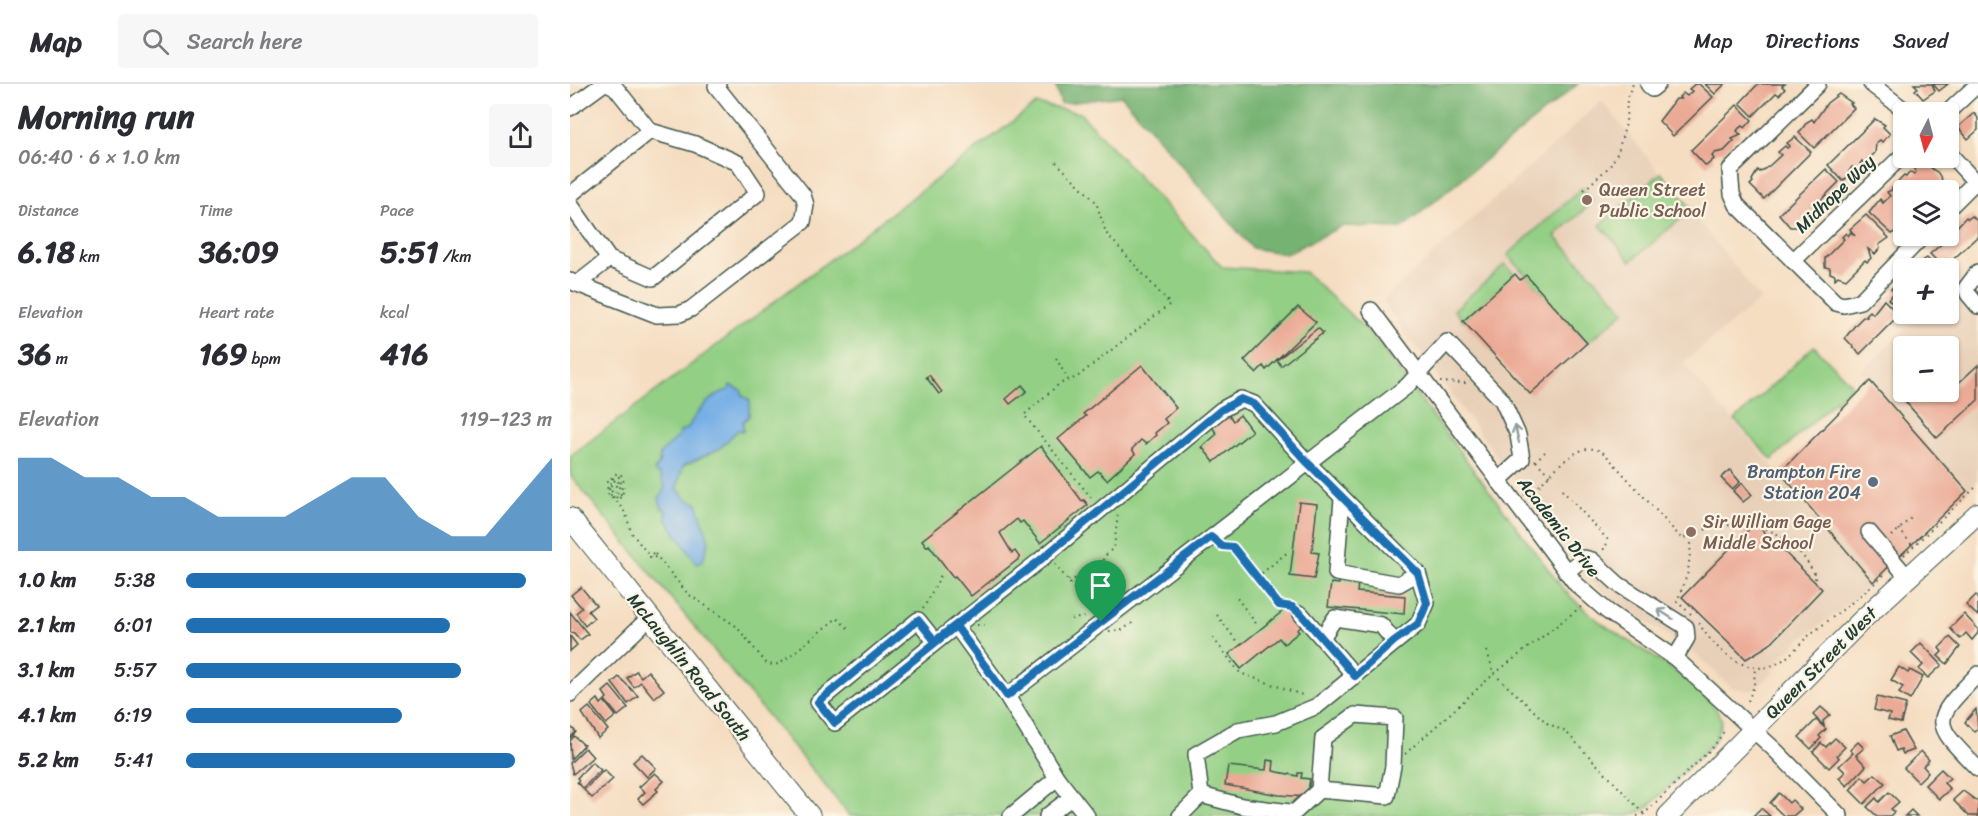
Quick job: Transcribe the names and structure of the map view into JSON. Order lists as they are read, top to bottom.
{
  "streets": {
    "main road": ["Queen Street West", "McLaughlin Road South"],
    "street": ["Midhope Way", "Academic Drive"]
  },
  "crossings": [
    ["Academic Drive", "Queen Street West"]
  ],
  "places": ["Queen Street Public School", "Brampton Fire Station 204", "Sir William Gage Middle School"],
  "north": "bottom",
  "page": {
    "header": "Map",
    "search": "Search here",
    "nav": ["Map", "Directions", "Saved"],
    "heading": ["Morning run", "06:40 · 6 × 1.0 km"],
    "map_buttons": ["+", "−"],
    "stats": [
      ["Distance", "6.18 km"],
      ["Time", "36:09"],
      ["Pace", "5:51 /km"],
      ["Elevation", "36 m"],
      ["Heart rate", "169 bpm"],
      ["kcal", "416"]
    ],
    "chart": ["Elevation", "119–123 m"],
    "list": [
      {
        "name": "1.0 km",
        "note": "5:38"
      },
      {
        "name": "2.1 km",
        "note": "6:01"
      },
      {
        "name": "3.1 km",
        "note": "5:57"
      },
      {
        "name": "4.1 km",
        "note": "6:19"
      },
      {
        "name": "5.2 km",
        "note": "5:41"
      }
    ]
  }
}
